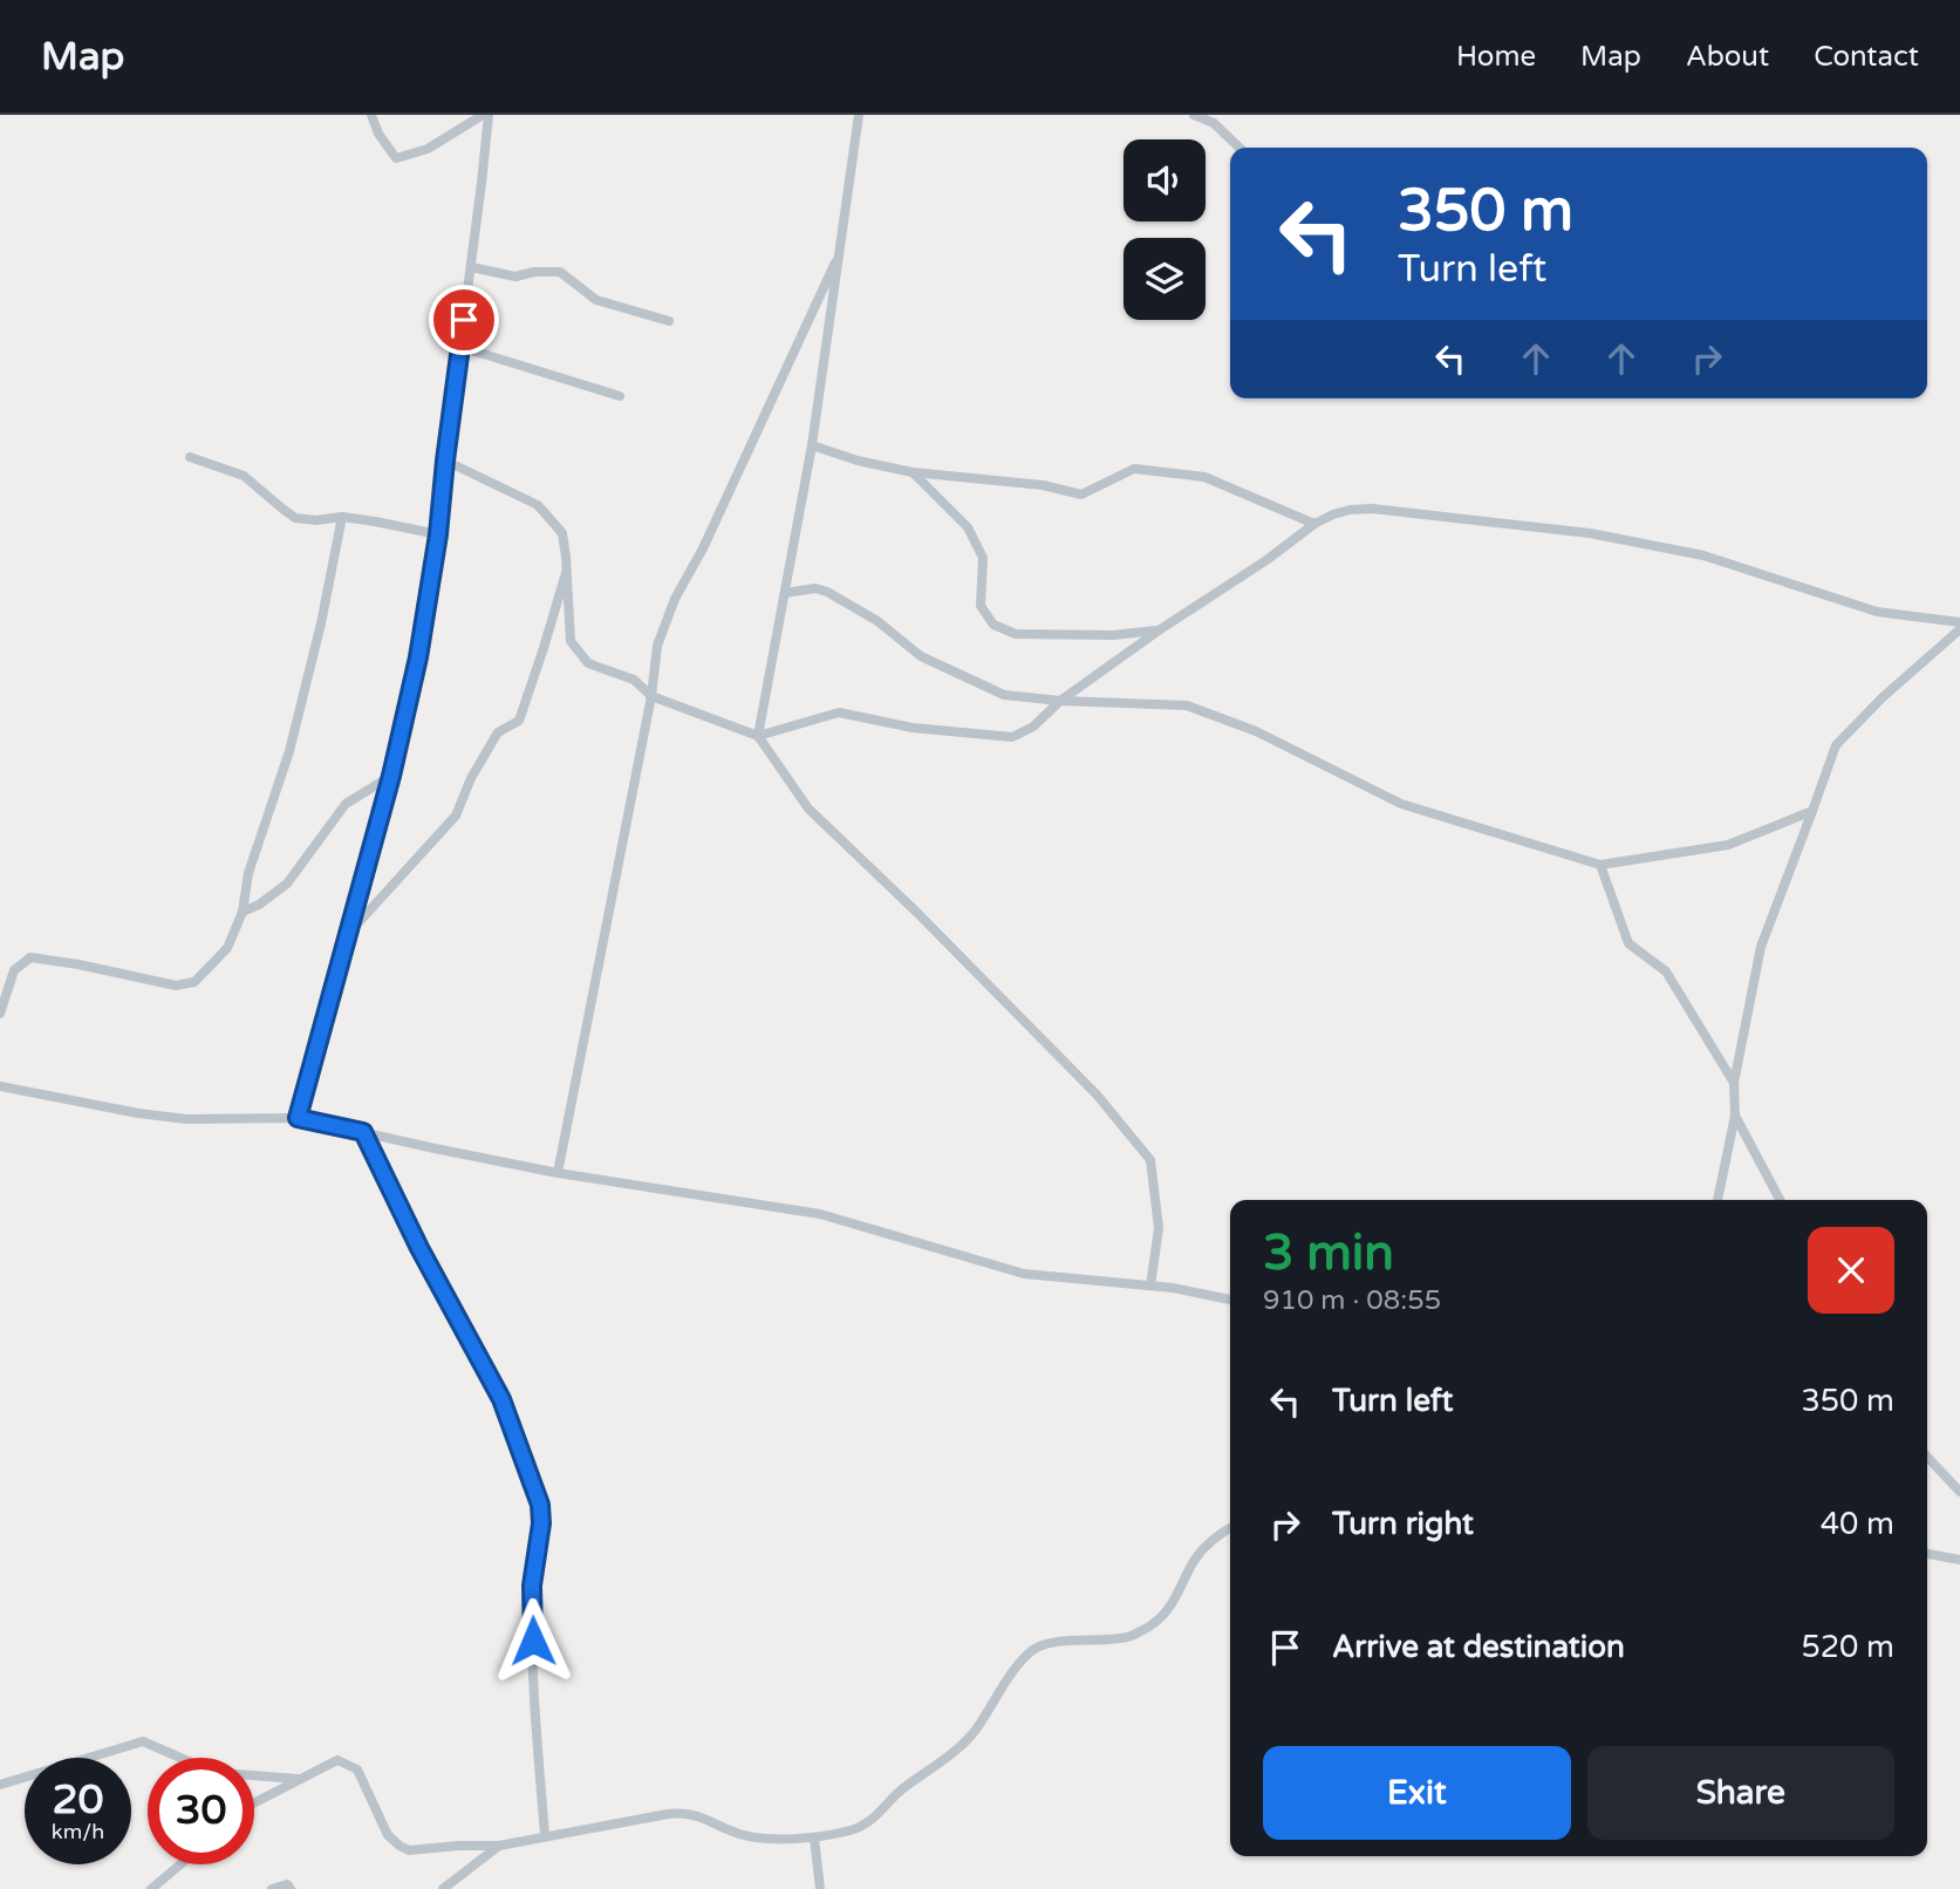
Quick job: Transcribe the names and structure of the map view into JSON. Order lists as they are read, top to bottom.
{
  "page": {
    "header": "Map",
    "nav": [
      "Home",
      "Map",
      "About",
      "Contact"
    ],
    "turn": ["350 m", "Turn left"],
    "heading": ["3 min", "910 m · 08:55"],
    "list": [
      {
        "name": "Turn left",
        "value": "350 m"
      },
      {
        "name": "Turn right",
        "value": "40 m"
      },
      {
        "name": "Arrive at destination",
        "value": "520 m"
      }
    ],
    "buttons": ["Exit", "Share"],
    "speed": "20 km/h",
    "limit": "30"
  }
}
